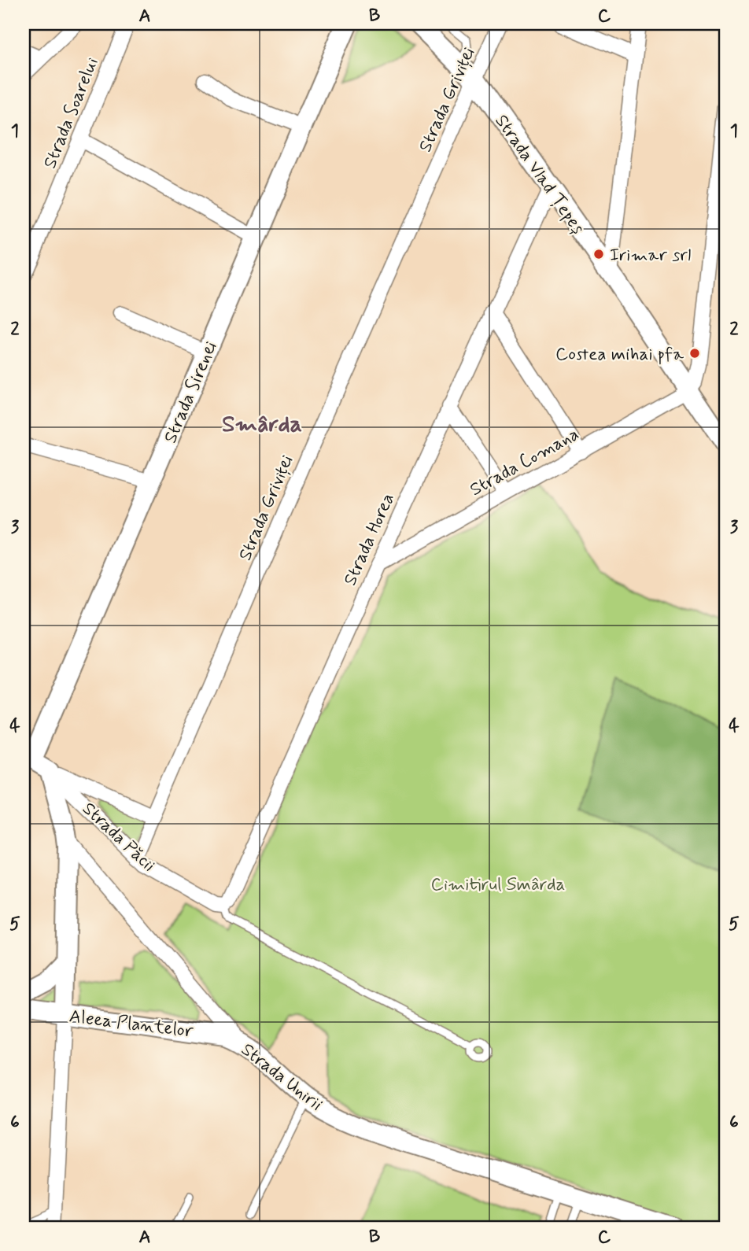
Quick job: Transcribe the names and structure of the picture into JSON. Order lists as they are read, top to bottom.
{
  "streets": {
    "main road": [
      "Strada Vlad Țepeș",
      "Strada Sirenei",
      "Strada Păcii",
      "Aleea Plantelor",
      "Strada Unirii"
    ],
    "street": [
      "Strada Griviței",
      "Strada Soarelui",
      "Strada Comana",
      "Strada Horea"
    ]
  },
  "crossings": [
    ["Strada Griviței", "Strada Vlad Țepeș"],
    ["Strada Griviței", "Strada Păcii"],
    ["Strada Vlad Țepeș", "Strada Comana"],
    ["Strada Vlad Țepeș", "Strada Horea"],
    ["Strada Sirenei", "Strada Păcii"],
    ["Strada Comana", "Strada Horea"],
    ["Strada Horea", "Strada Păcii"],
    ["Aleea Plantelor", "Strada Unirii"]
  ],
  "districts": ["Smârda"],
  "parks": ["Cimitirul Smârda"],
  "places": ["Irimar srl", "Costea mihai pfa"],
  "grid": {
    "columns": ["A", "B", "C"],
    "rows": [
      "1",
      "2",
      "3",
      "4",
      "5",
      "6"
    ]
  }
}
